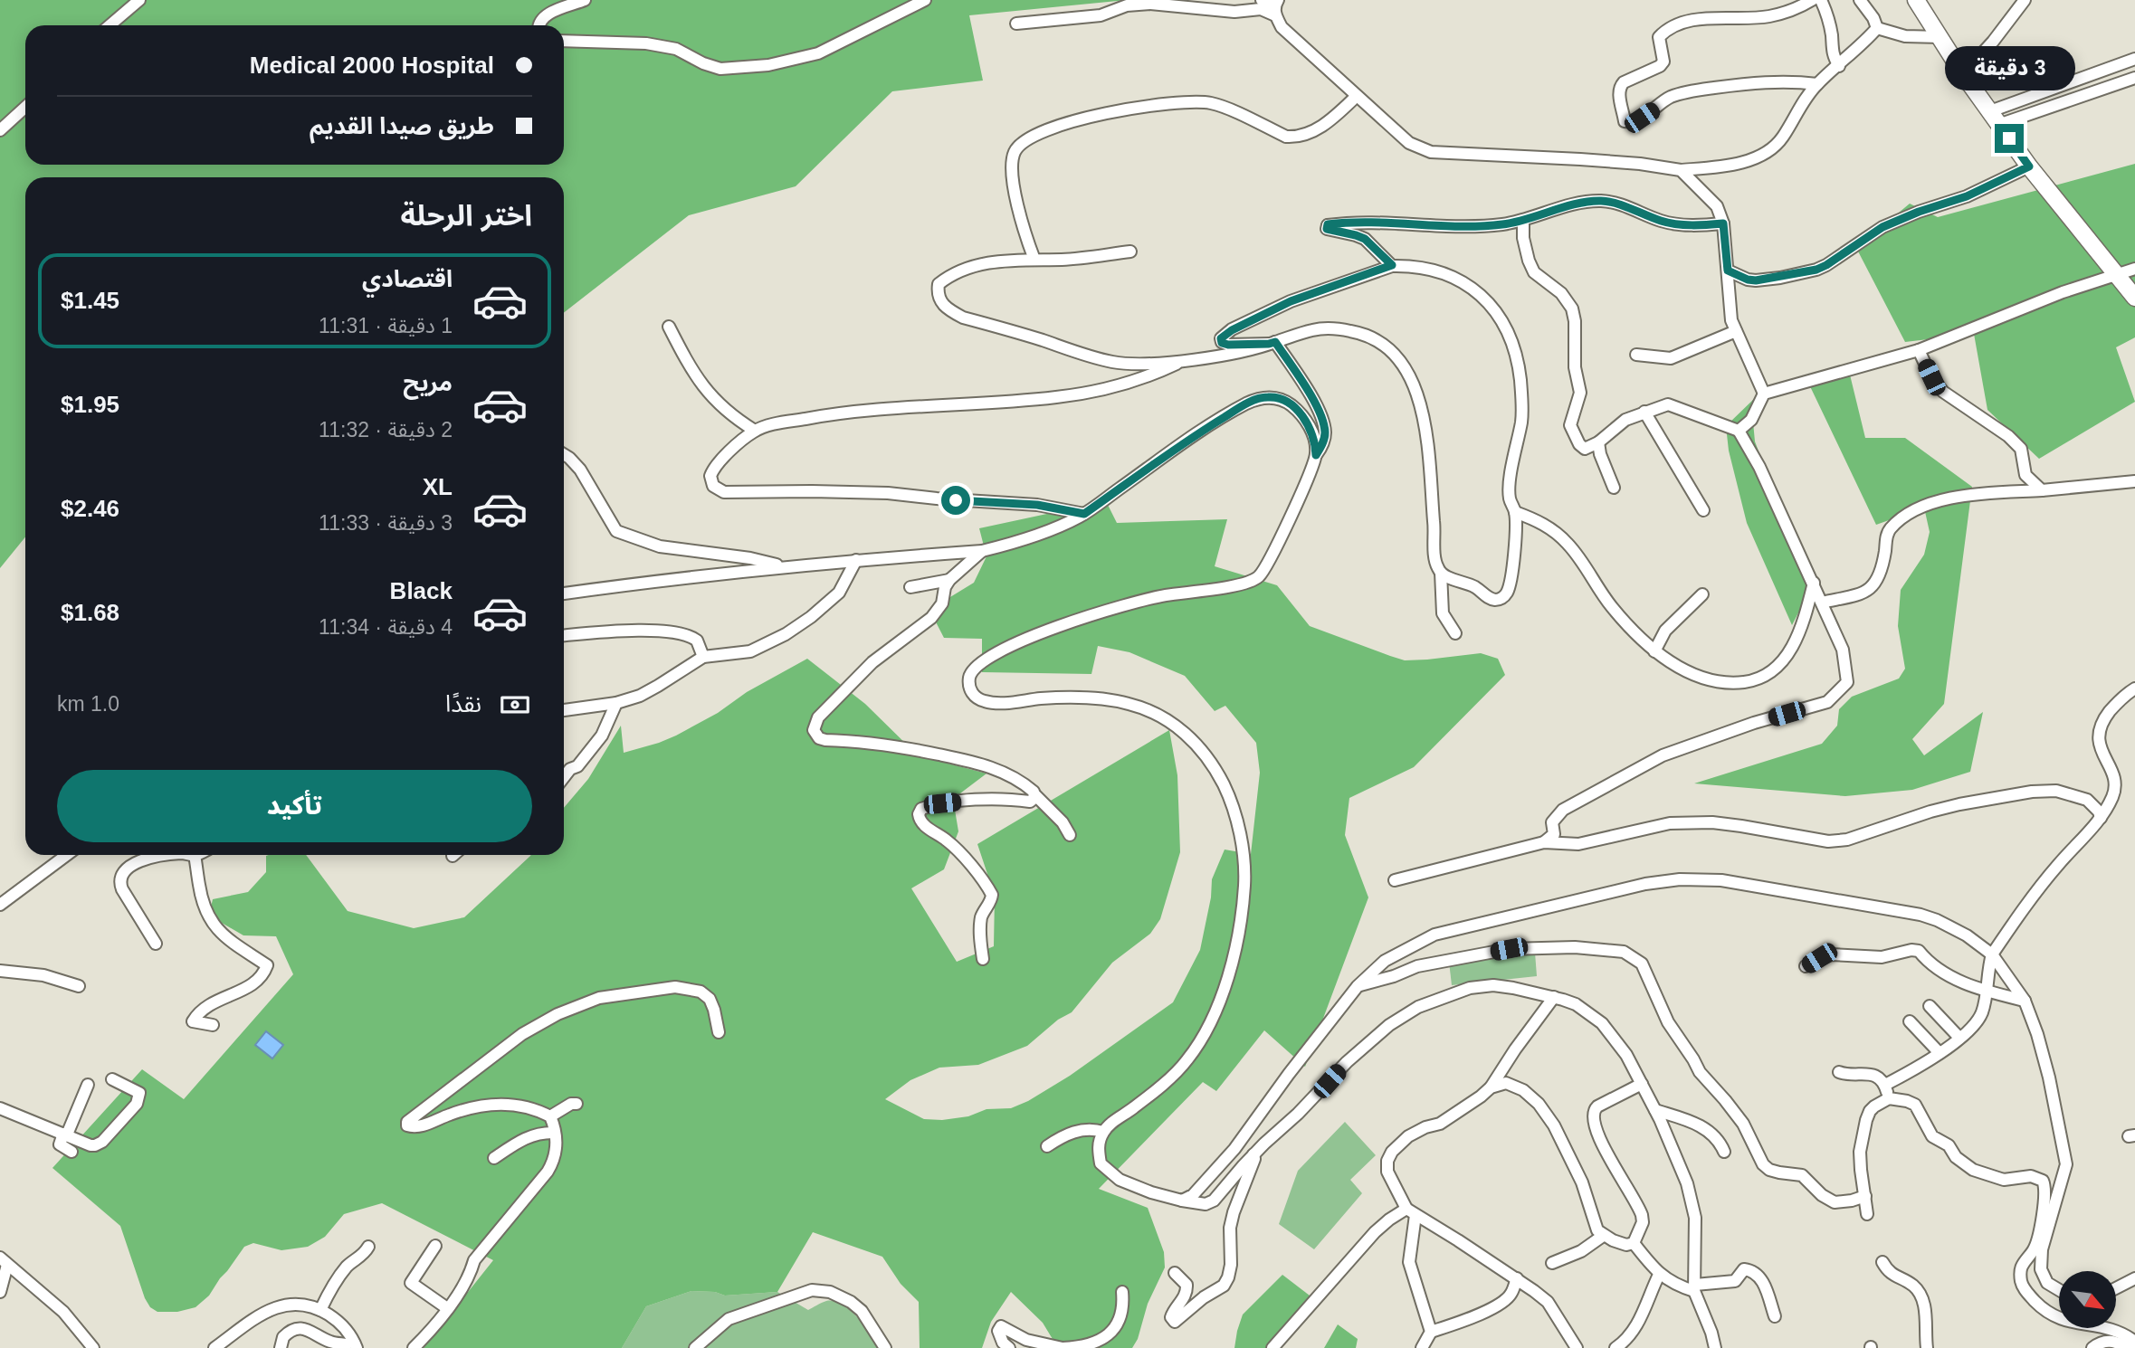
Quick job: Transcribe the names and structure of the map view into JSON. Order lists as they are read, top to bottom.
{
  "north": "bottom right",
  "page": {
    "banner": ["Medical 2000 Hospital", "طريق صيدا القديم"],
    "bubble": "3 دقيقة",
    "heading": "اختر الرحلة",
    "list": [
      {
        "name": "اقتصادي",
        "note": "1 دقيقة · 11:31",
        "value": "$1.45"
      },
      {
        "name": "مريح",
        "note": "2 دقيقة · 11:32",
        "value": "$1.95"
      },
      {
        "name": "XL",
        "note": "3 دقيقة · 11:33",
        "value": "$2.46"
      },
      {
        "name": "Black",
        "note": "4 دقيقة · 11:34",
        "value": "$1.68"
      }
    ],
    "pay": ["نقدًا", "1.0 km"],
    "buttons": "تأكيد"
  }
}
